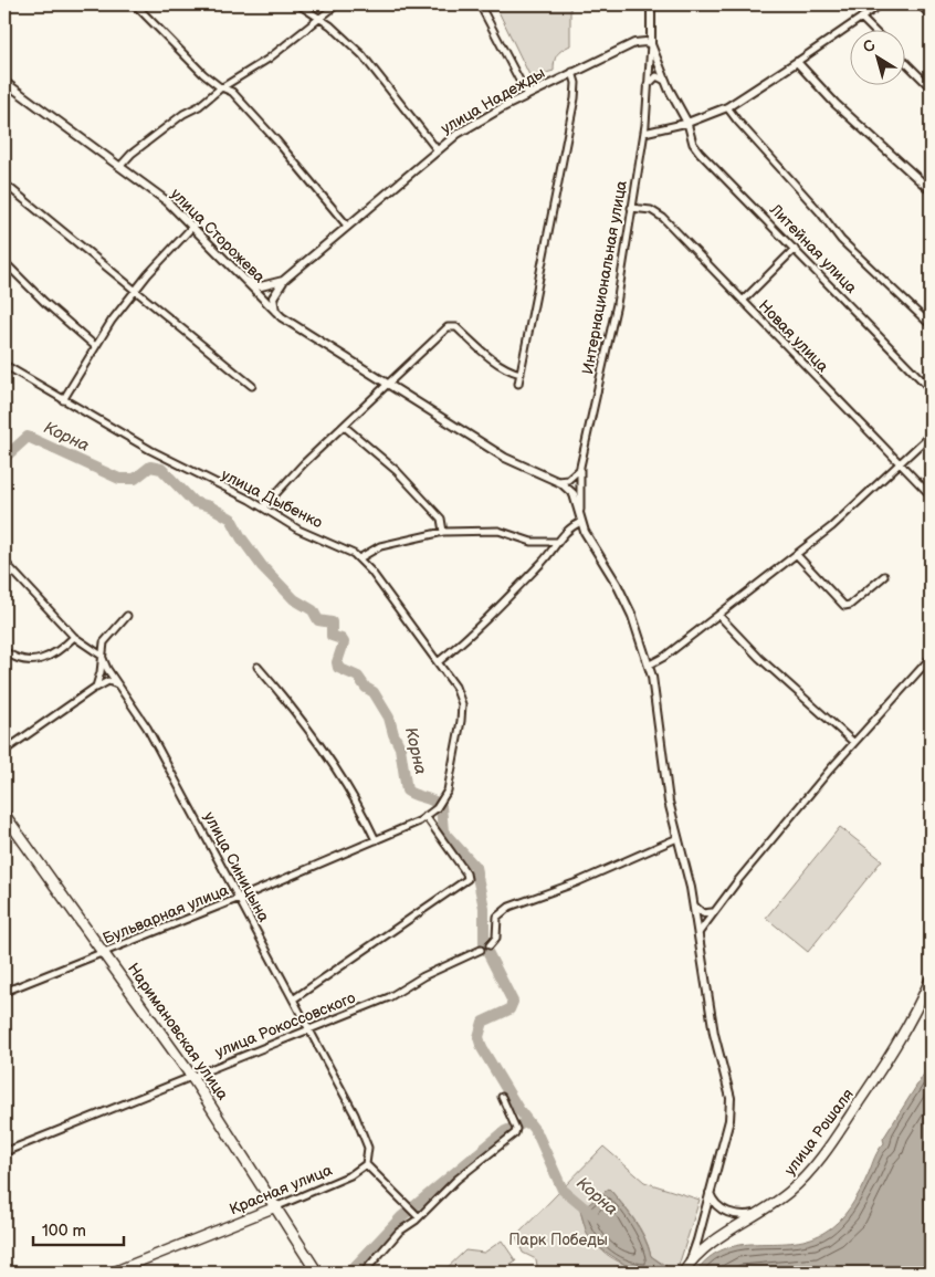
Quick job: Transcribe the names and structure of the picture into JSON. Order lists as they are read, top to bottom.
{
  "streets": {
    "main road": ["Наримановская улица", "улица Рошаля", "Красная улица"],
    "street": [
      "улица Надежды",
      "улица Сторожева",
      "Литейная улица",
      "Интернациональная улица",
      "Новая улица",
      "улица Дыбенко",
      "улица Синицына",
      "Бульварная улица",
      "улица Рокоссовского"
    ]
  },
  "crossings": [
    ["улица Надежды", "улица Сторожева"],
    ["улица Надежды", "Интернациональная улица"],
    ["улица Сторожева", "Интернациональная улица"],
    ["Литейная улица", "Интернациональная улица"],
    ["Интернациональная улица", "Новая улица"],
    ["Интернациональная улица", "улица Рошаля"],
    ["улица Дыбенко", "Бульварная улица"],
    ["улица Синицына", "Бульварная улица"],
    ["улица Синицына", "улица Рокоссовского"],
    ["улица Синицына", "Красная улица"],
    ["Бульварная улица", "Наримановская улица"],
    ["улица Рокоссовского", "Наримановская улица"],
    ["Наримановская улица", "Красная улица"]
  ],
  "water": ["Корна"],
  "parks": ["Парк Победы"],
  "scale_bar": "100 m",
  "north": "top left"
}
